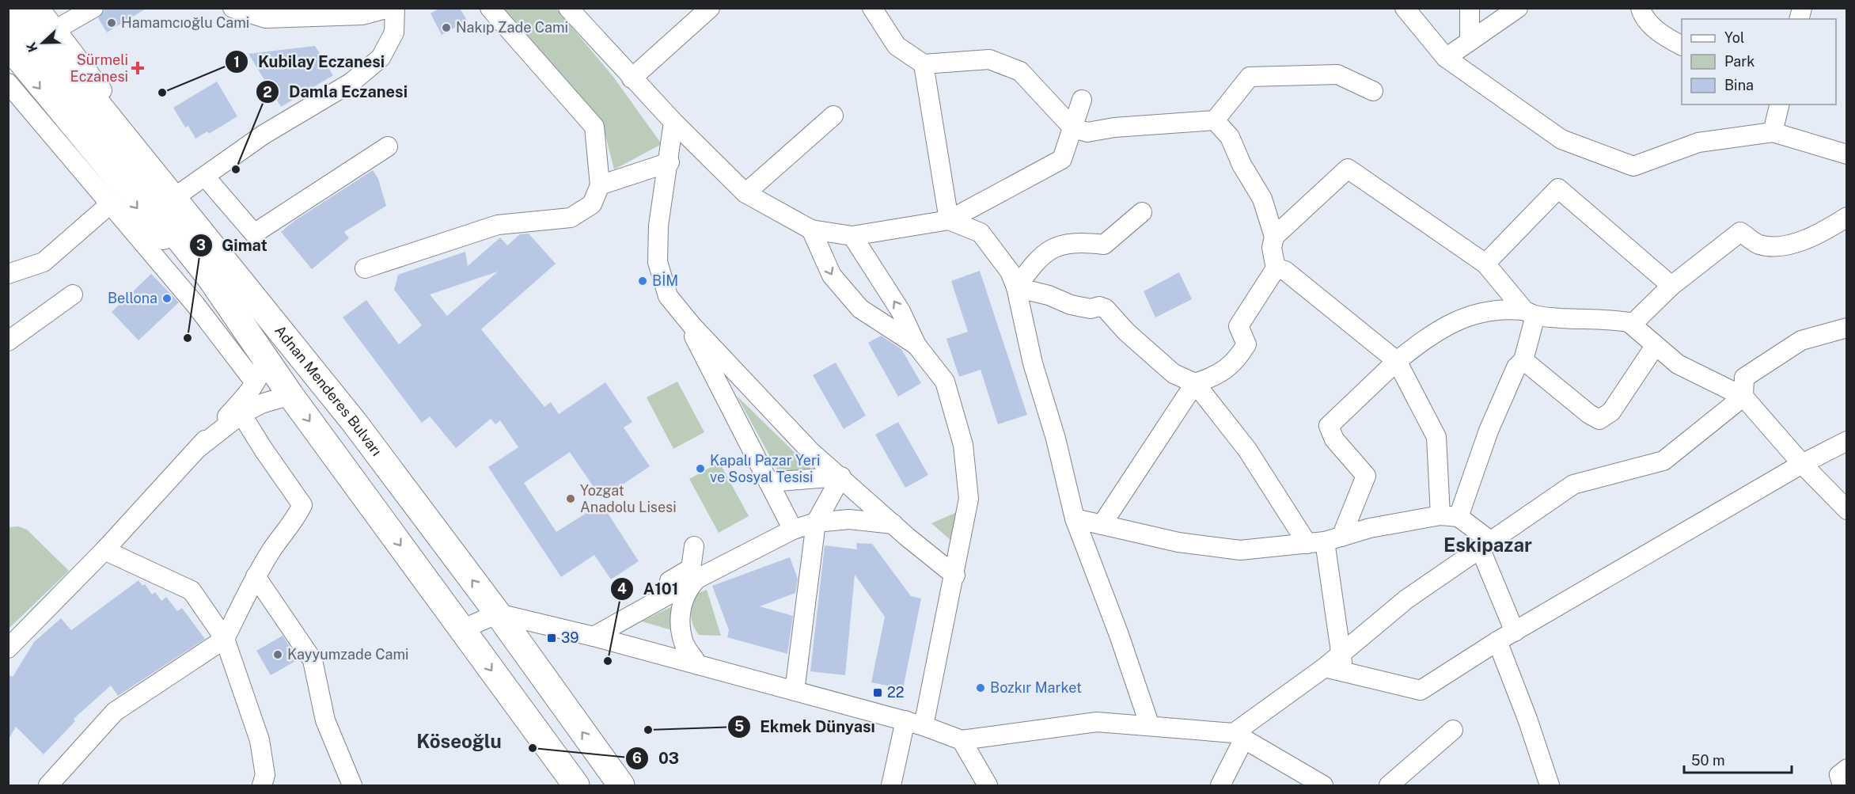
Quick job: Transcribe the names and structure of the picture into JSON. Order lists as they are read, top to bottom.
{
  "streets": {
    "highway": ["Adnan Menderes Bulvarı"]
  },
  "districts": ["Eskipazar", "Köseoğlu"],
  "places": {
    "other": [
      "Hamamcıoğlu Cami",
      "Nakıp Zade Cami",
      "Kubilay Eczanesi",
      "Damla Eczanesi",
      "BİM",
      "Bellona",
      "Gimat",
      "Kapalı Pazar Yeri ve Sosyal Tesisi",
      "Yozgat Anadolu Lisesi",
      "Kayyumzade Cami",
      "A101",
      "Bozkır Market",
      "Ekmek Dünyası",
      "03"
    ],
    "health": ["Sürmeli Eczanesi"],
    "transit": ["39", "22"]
  },
  "legend": ["Yol", "Park", "Bina"],
  "scale_bar": "50 m",
  "north": "left"
}
